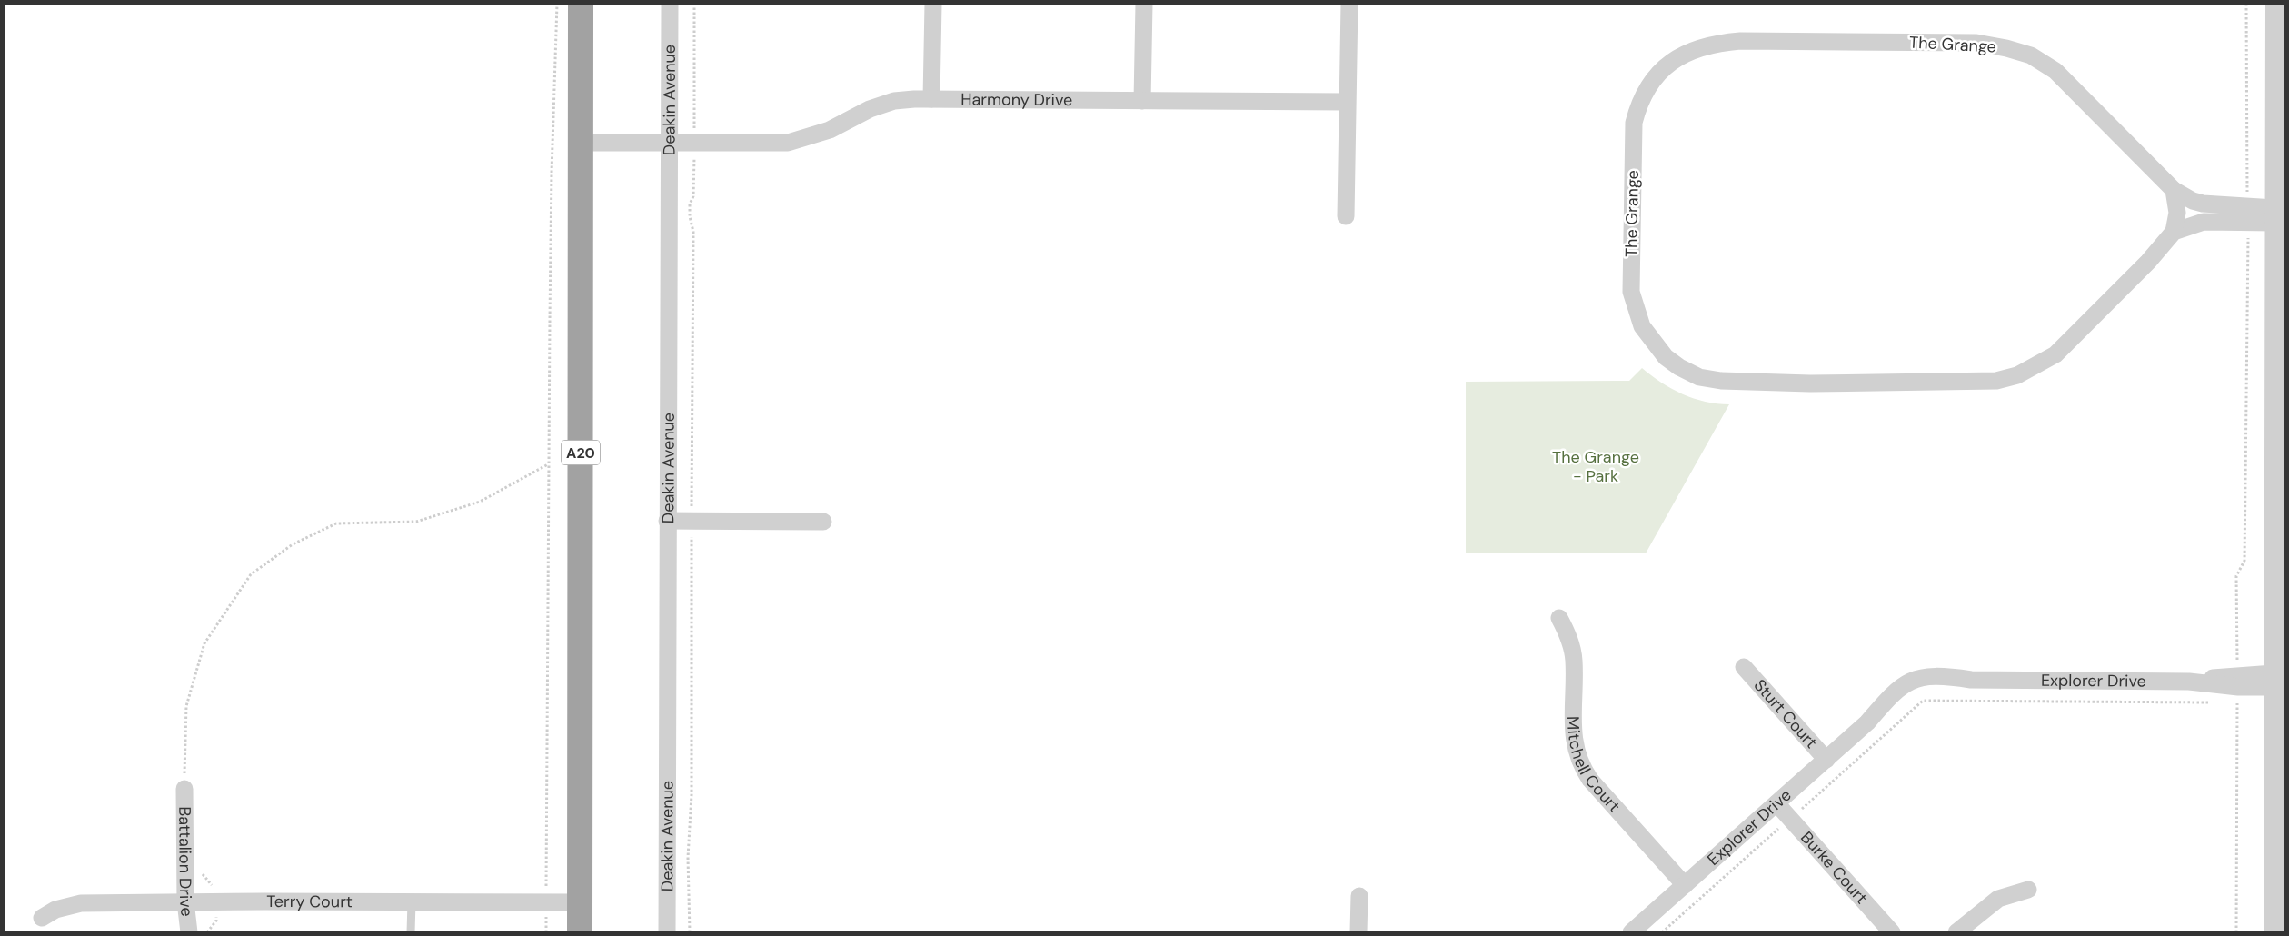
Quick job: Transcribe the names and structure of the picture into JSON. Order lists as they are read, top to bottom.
{
  "streets": {
    "highway": ["A20"],
    "street": [
      "The Grange",
      "Deakin Avenue",
      "Harmony Drive",
      "Explorer Drive",
      "Sturt Court",
      "Mitchell Court",
      "Battalion Drive",
      "Burke Court",
      "Terry Court"
    ]
  },
  "crossings": [
    ["Deakin Avenue", "Harmony Drive"],
    ["Harmony Drive", "A20"],
    ["A20", "Terry Court"],
    ["Explorer Drive", "Sturt Court"],
    ["Explorer Drive", "Mitchell Court"],
    ["Explorer Drive", "Burke Court"],
    ["Battalion Drive", "Terry Court"]
  ],
  "parks": ["The Grange - Park"]
}
